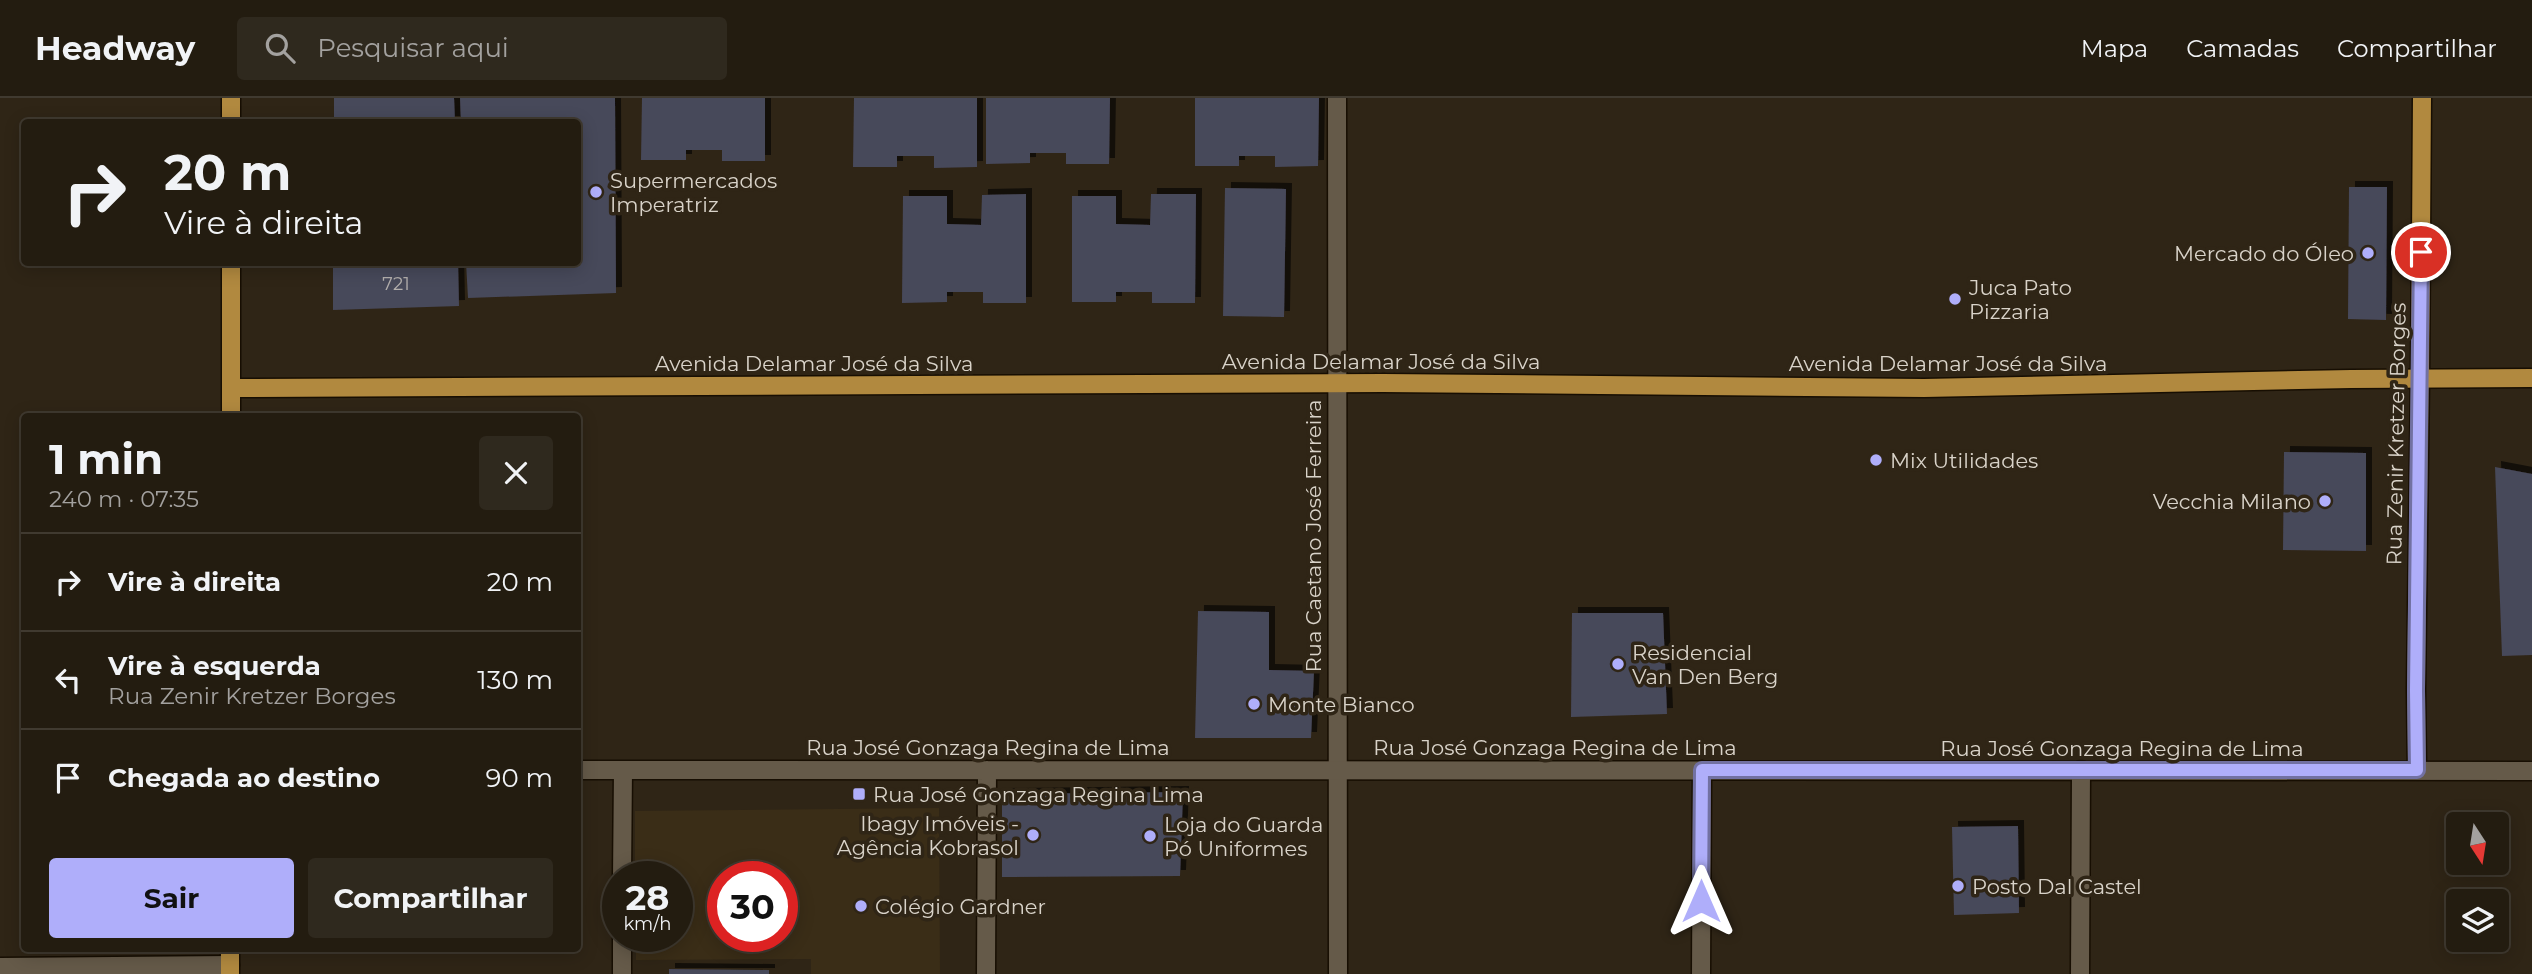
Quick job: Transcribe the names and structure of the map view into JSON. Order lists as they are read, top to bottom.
{
  "streets": {
    "main road": ["Avenida Delamar José da Silva", "Rua Zenir Kretzer Borges"],
    "street": ["Rua Caetano José Ferreira", "Rua José Gonzaga Regina de Lima"]
  },
  "crossings": [
    ["Avenida Delamar José da Silva", "Rua Zenir Kretzer Borges"],
    ["Avenida Delamar José da Silva", "Rua Caetano José Ferreira"],
    ["Rua Zenir Kretzer Borges", "Rua José Gonzaga Regina de Lima"],
    ["Rua Caetano José Ferreira", "Rua José Gonzaga Regina de Lima"]
  ],
  "places": {
    "other": [
      "Supermercados Imperatriz",
      "Mercado do Óleo",
      "Juca Pato Pizzaria",
      "Mix Utilidades",
      "Vecchia Milano",
      "Residencial Van Den Berg",
      "Monte Bianco",
      "Ibagy Imóveis - Agência Kobrasol",
      "Loja do Guarda Pó Uniformes",
      "Posto Dal Castel",
      "Colégio Gardner"
    ],
    "transit": ["Rua José Gonzaga Regina Lima"]
  },
  "house_numbers": ["721"],
  "north": "bottom",
  "page": {
    "header": "Headway",
    "search": "Pesquisar aqui",
    "nav": ["Mapa", "Camadas", "Compartilhar"],
    "turn": ["20 m", "Vire à direita"],
    "heading": ["1 min", "240 m · 07:35"],
    "list": [
      {
        "name": "Vire à direita",
        "value": "20 m"
      },
      {
        "name": "Vire à esquerda",
        "note": "Rua Zenir Kretzer Borges",
        "value": "130 m"
      },
      {
        "name": "Chegada ao destino",
        "value": "90 m"
      }
    ],
    "buttons": ["Sair", "Compartilhar"],
    "speed": "28 km/h",
    "limit": "30"
  }
}
